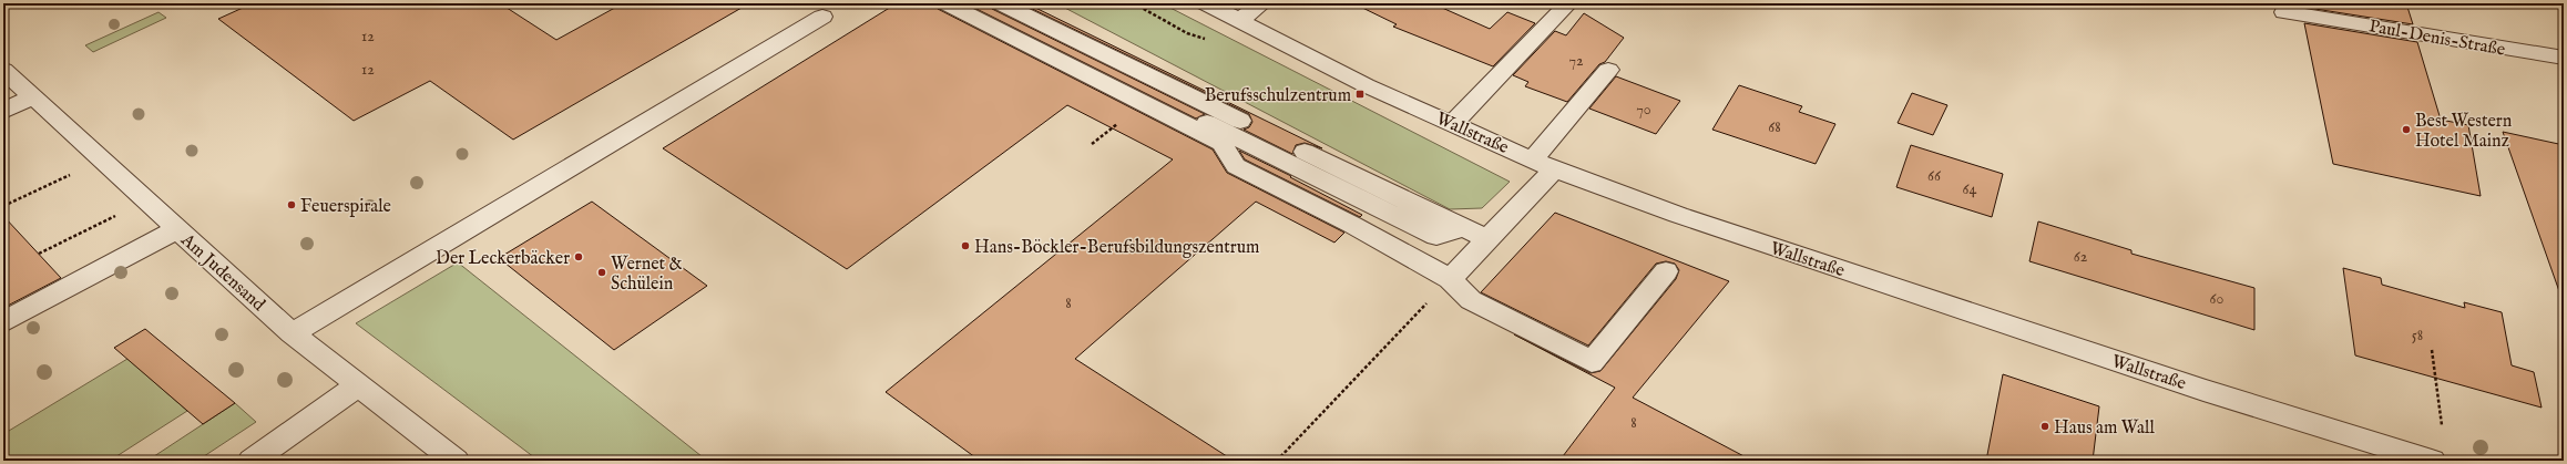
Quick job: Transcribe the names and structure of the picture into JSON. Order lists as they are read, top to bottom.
{
  "streets": {
    "street": ["Paul-Denis-Straße", "Wallstraße", "Am Judensand"]
  },
  "places": {
    "transit": ["Berufsschulzentrum"],
    "other": [
      "Best Western Hotel Mainz",
      "Feuerspirale",
      "Hans-Böckler-Berufsbildungszentrum",
      "Der Leckerbäcker",
      "Wernet & Schülein",
      "Haus am Wall"
    ]
  },
  "house_numbers": [
    "12",
    "72",
    "12",
    "70",
    "68",
    "66",
    "64",
    "62",
    "60",
    "8",
    "58",
    "8"
  ]
}
